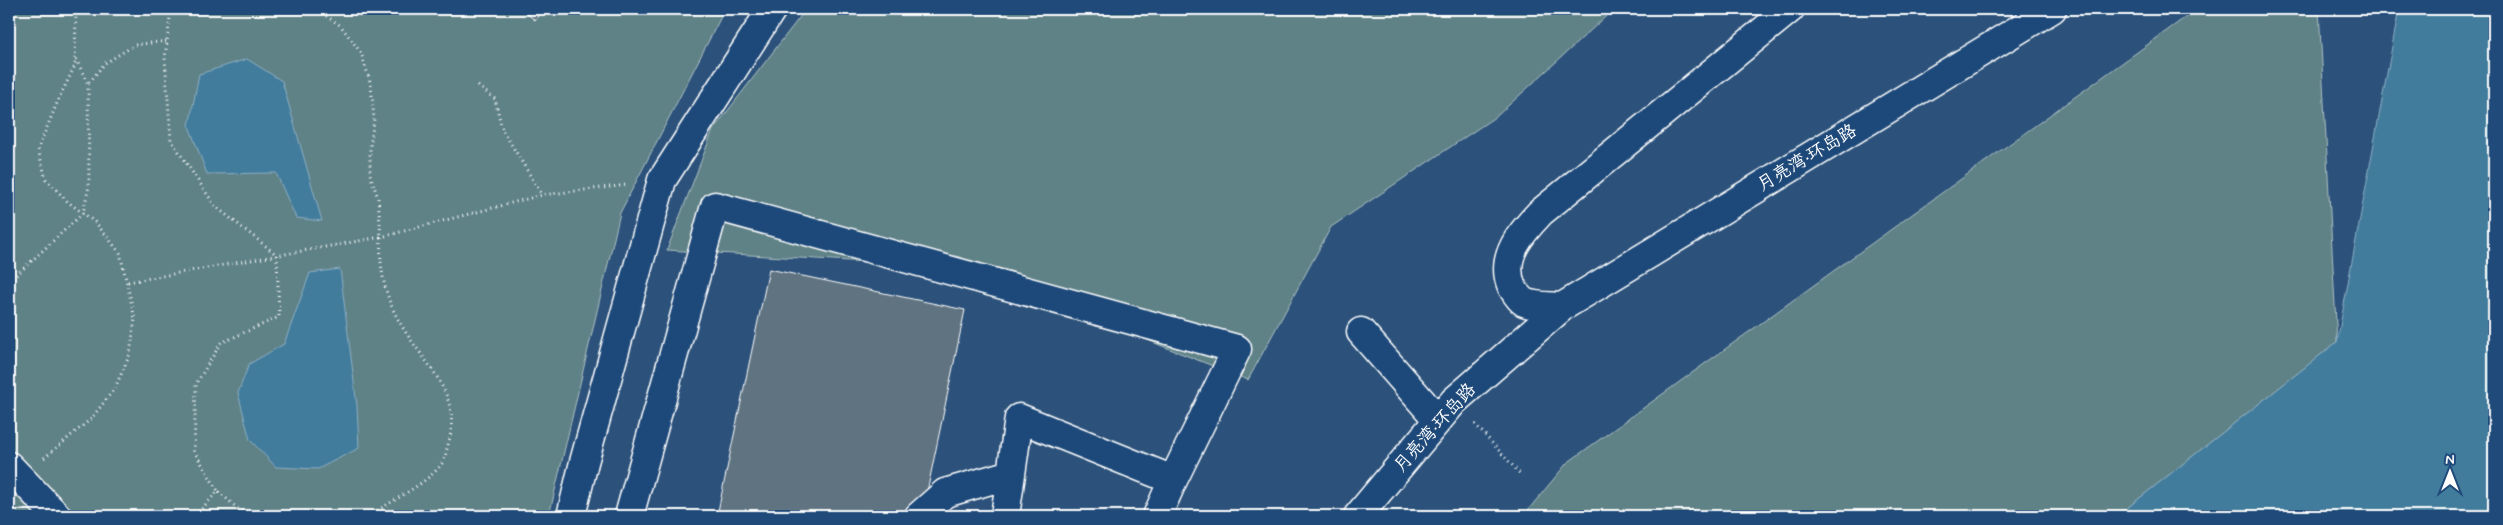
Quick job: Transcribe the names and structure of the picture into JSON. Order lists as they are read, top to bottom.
{
  "streets": {
    "street": ["月亮湾·环岛路"]
  },
  "north": "top"
}
